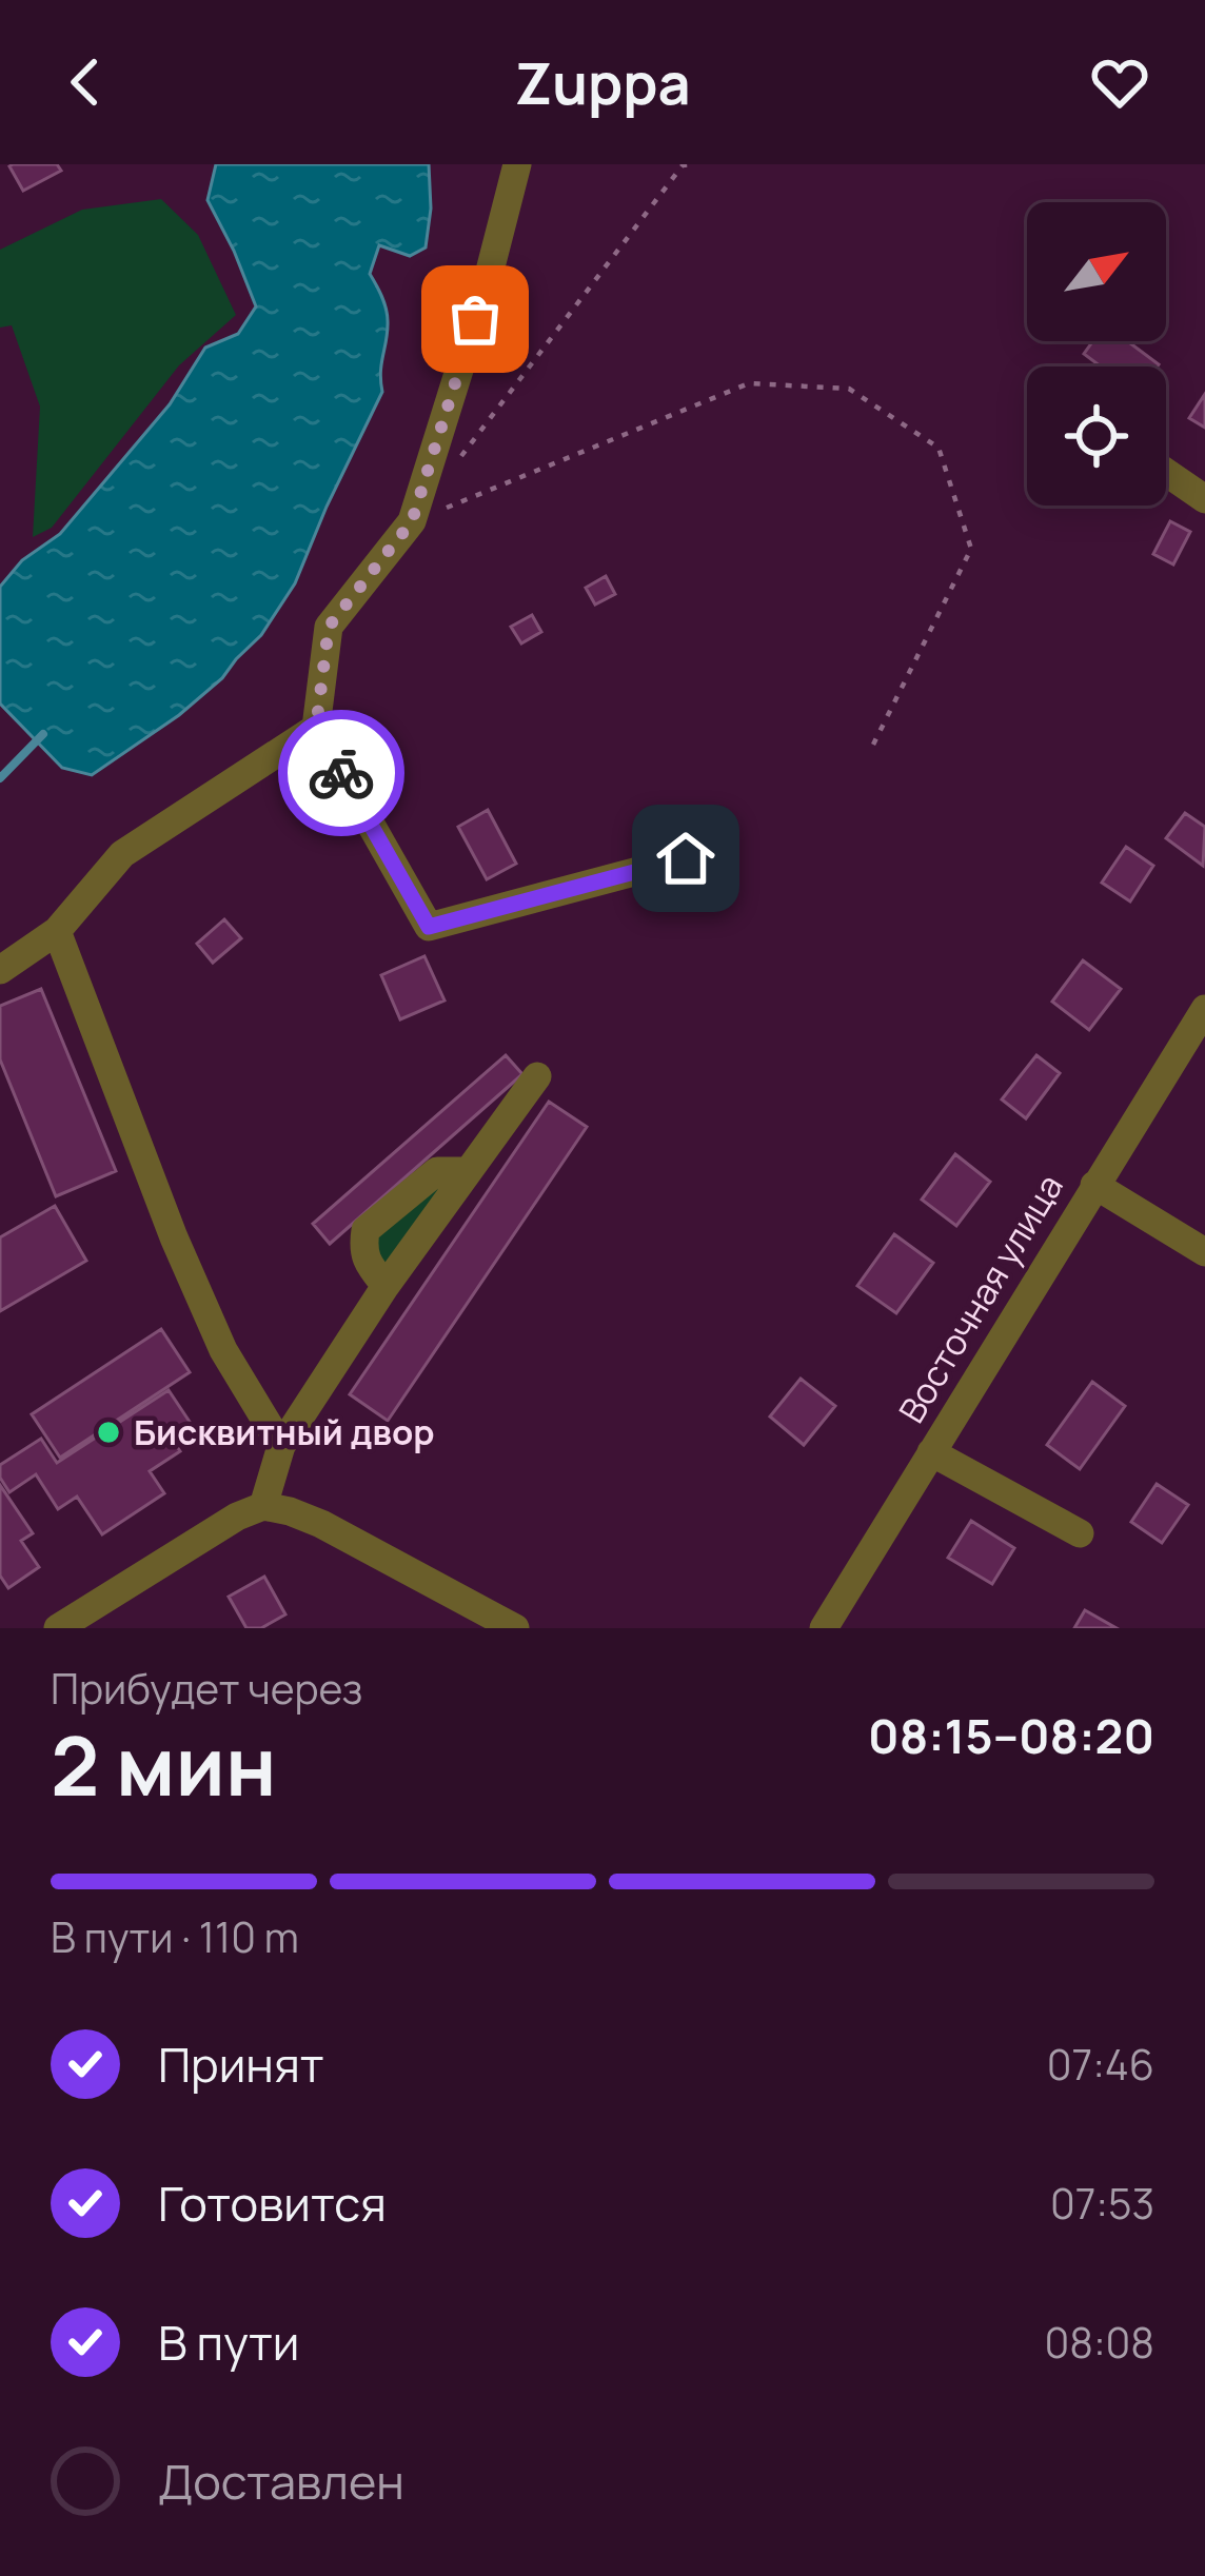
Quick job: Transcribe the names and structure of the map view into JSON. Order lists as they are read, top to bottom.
{
  "streets": {
    "street": ["Восточная улица"]
  },
  "places": ["Бисквитный двор"],
  "north": "top right",
  "page": {
    "header": "Zuppa",
    "heading": ["2 мин", "Прибудет через", "08:15–08:20"],
    "bar": "В пути · 110 m",
    "list": [
      ["Принят", "07:46"],
      ["Готовится", "07:53"],
      ["В пути", "08:08"],
      "Доставлен"
    ]
  }
}
